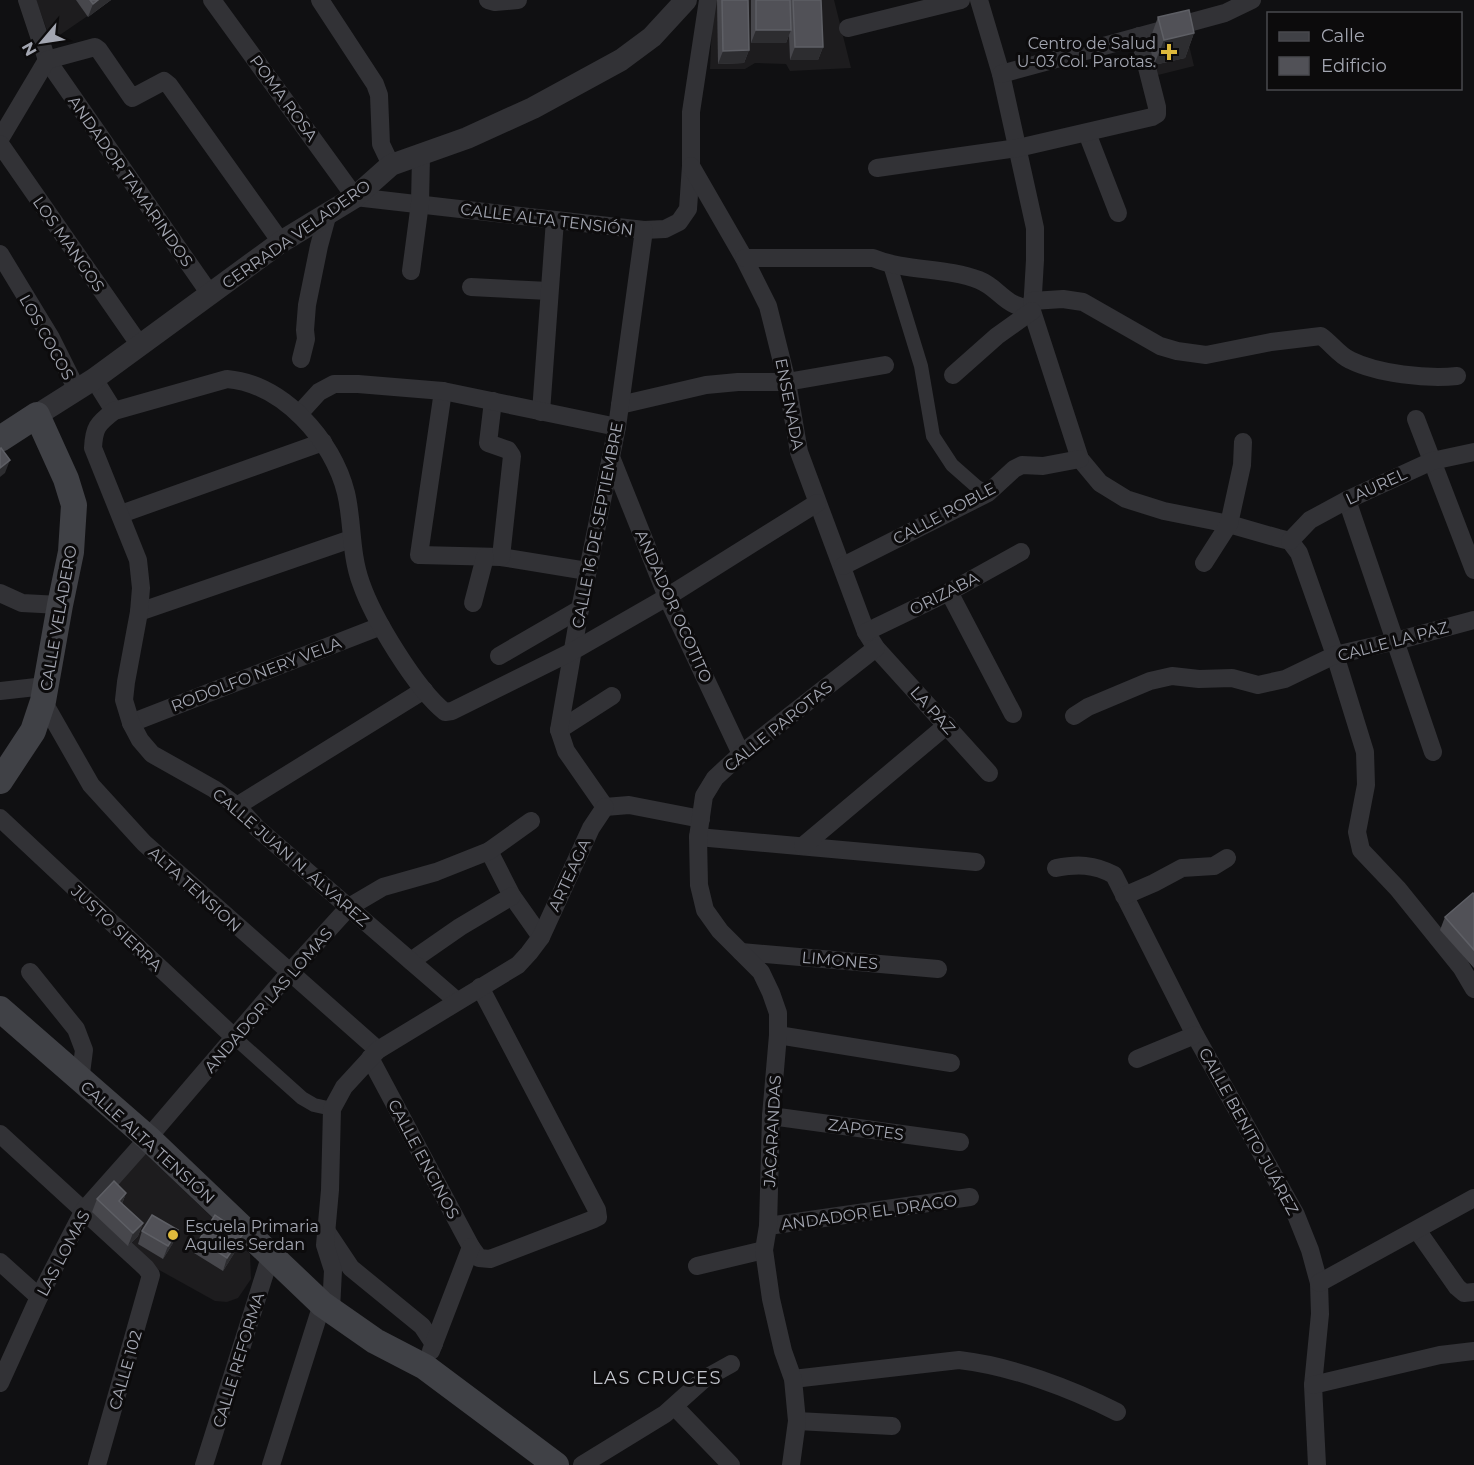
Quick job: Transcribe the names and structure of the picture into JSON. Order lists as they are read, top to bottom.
{
  "streets": {
    "main road": ["CALLE ALTA TENSIÓN", "CALLE VELADERO"],
    "street": [
      "POMA ROSA",
      "ANDADOR TAMARINDOS",
      "CERRADA VELADERO",
      "LOS MANGOS",
      "LOS COCOS",
      "ENSENADA",
      "LAUREL",
      "CALLE ROBLE",
      "CALLE 16 DE SEPTIEMBRE",
      "ORIZABA",
      "ANDADOR OCOTITO",
      "CALLE LA PAZ",
      "RODOLFO NERY VELA",
      "LA PAZ",
      "CALLE PAROTAS",
      "CALLE JUAN N. ÁLVAREZ",
      "ARTEAGA",
      "ALTA TENSION",
      "JUSTO SIERRA",
      "LIMONES",
      "ANDADOR LAS LOMAS",
      "ZAPOTES",
      "JACARANDAS",
      "CALLE BENITO JUÁREZ",
      "CALLE ENCINOS",
      "ANDADOR EL DRAGO",
      "LAS LOMAS",
      "CALLE REFORMA",
      "CALLE 102"
    ]
  },
  "crossings": [
    ["POMA ROSA", "CALLE ALTA TENSIÓN"],
    ["POMA ROSA", "CERRADA VELADERO"],
    ["ANDADOR TAMARINDOS", "CERRADA VELADERO"],
    ["CALLE ALTA TENSIÓN", "CERRADA VELADERO"],
    ["CALLE ALTA TENSIÓN", "ENSENADA"],
    ["CALLE ALTA TENSIÓN", "CALLE 16 DE SEPTIEMBRE"],
    ["CALLE ALTA TENSIÓN", "ANDADOR LAS LOMAS"],
    ["CALLE ALTA TENSIÓN", "LAS LOMAS"],
    ["CALLE ALTA TENSIÓN", "CALLE REFORMA"],
    ["CERRADA VELADERO", "LOS MANGOS"],
    ["CERRADA VELADERO", "LOS COCOS"],
    ["CERRADA VELADERO", "CALLE VELADERO"],
    ["ENSENADA", "CALLE ROBLE"],
    ["ENSENADA", "ORIZABA"],
    ["ENSENADA", "LA PAZ"],
    ["ENSENADA", "CALLE PAROTAS"],
    ["CALLE 16 DE SEPTIEMBRE", "ANDADOR OCOTITO"],
    ["ANDADOR OCOTITO", "CALLE PAROTAS"],
    ["CALLE VELADERO", "ALTA TENSION"],
    ["RODOLFO NERY VELA", "CALLE JUAN N. ÁLVAREZ"],
    ["LA PAZ", "CALLE PAROTAS"],
    ["CALLE PAROTAS", "JACARANDAS"],
    ["CALLE JUAN N. ÁLVAREZ", "ARTEAGA"],
    ["CALLE JUAN N. ÁLVAREZ", "ANDADOR LAS LOMAS"],
    ["ARTEAGA", "ALTA TENSION"],
    ["ARTEAGA", "CALLE ENCINOS"],
    ["ALTA TENSION", "ANDADOR LAS LOMAS"],
    ["ALTA TENSION", "CALLE ENCINOS"],
    ["JUSTO SIERRA", "ANDADOR LAS LOMAS"],
    ["LIMONES", "JACARANDAS"],
    ["ANDADOR LAS LOMAS", "LAS LOMAS"],
    ["ZAPOTES", "JACARANDAS"],
    ["JACARANDAS", "ANDADOR EL DRAGO"],
    ["LAS LOMAS", "CALLE 102"]
  ],
  "districts": ["LAS CRUCES"],
  "places": {
    "health": ["Centro de Salud U-03 Col. Parotas."],
    "other": ["Escuela Primaria Aquiles Serdan"]
  },
  "legend": ["Calle", "Edificio"],
  "north": "bottom left"
}
